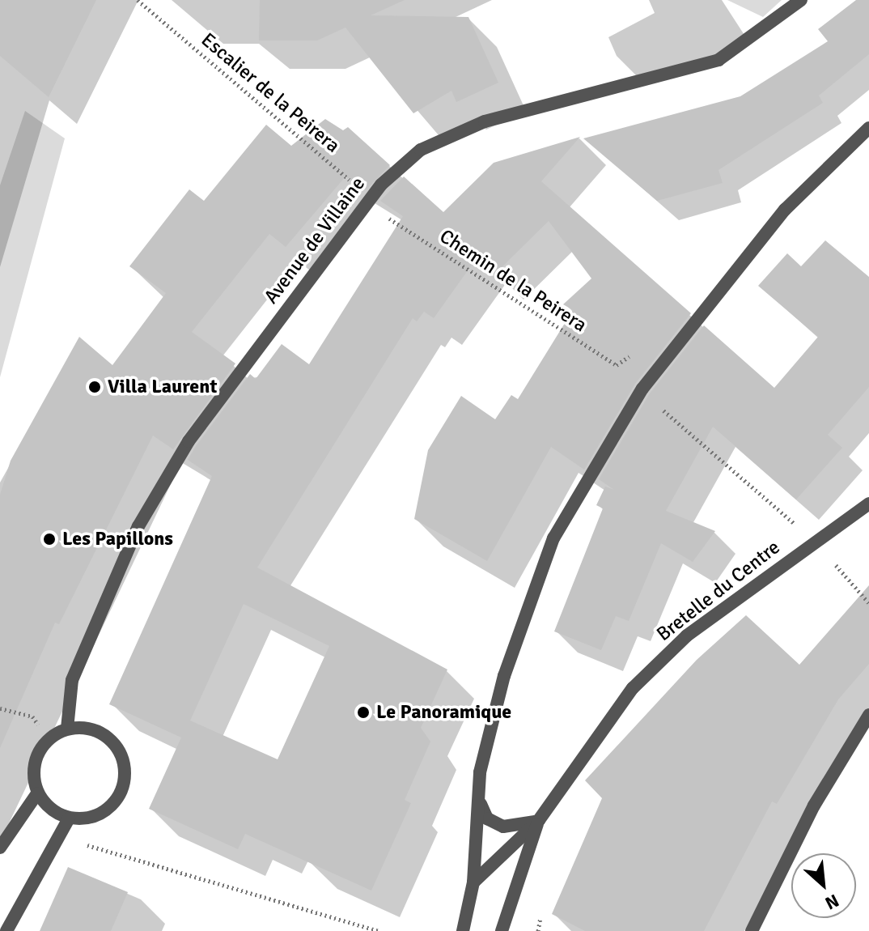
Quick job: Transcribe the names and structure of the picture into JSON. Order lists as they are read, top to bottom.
{
  "streets": {
    "street": ["Avenue de Villaine", "Bretelle du Centre"],
    "path": ["Escalier de la Peirera", "Chemin de la Peirera"]
  },
  "crossings": [
    ["Escalier de la Peirera", "Avenue de Villaine"],
    ["Avenue de Villaine", "Chemin de la Peirera"]
  ],
  "places": ["Villa Laurent", "Les Papillons", "Le Panoramique"],
  "north": "bottom right"
}
